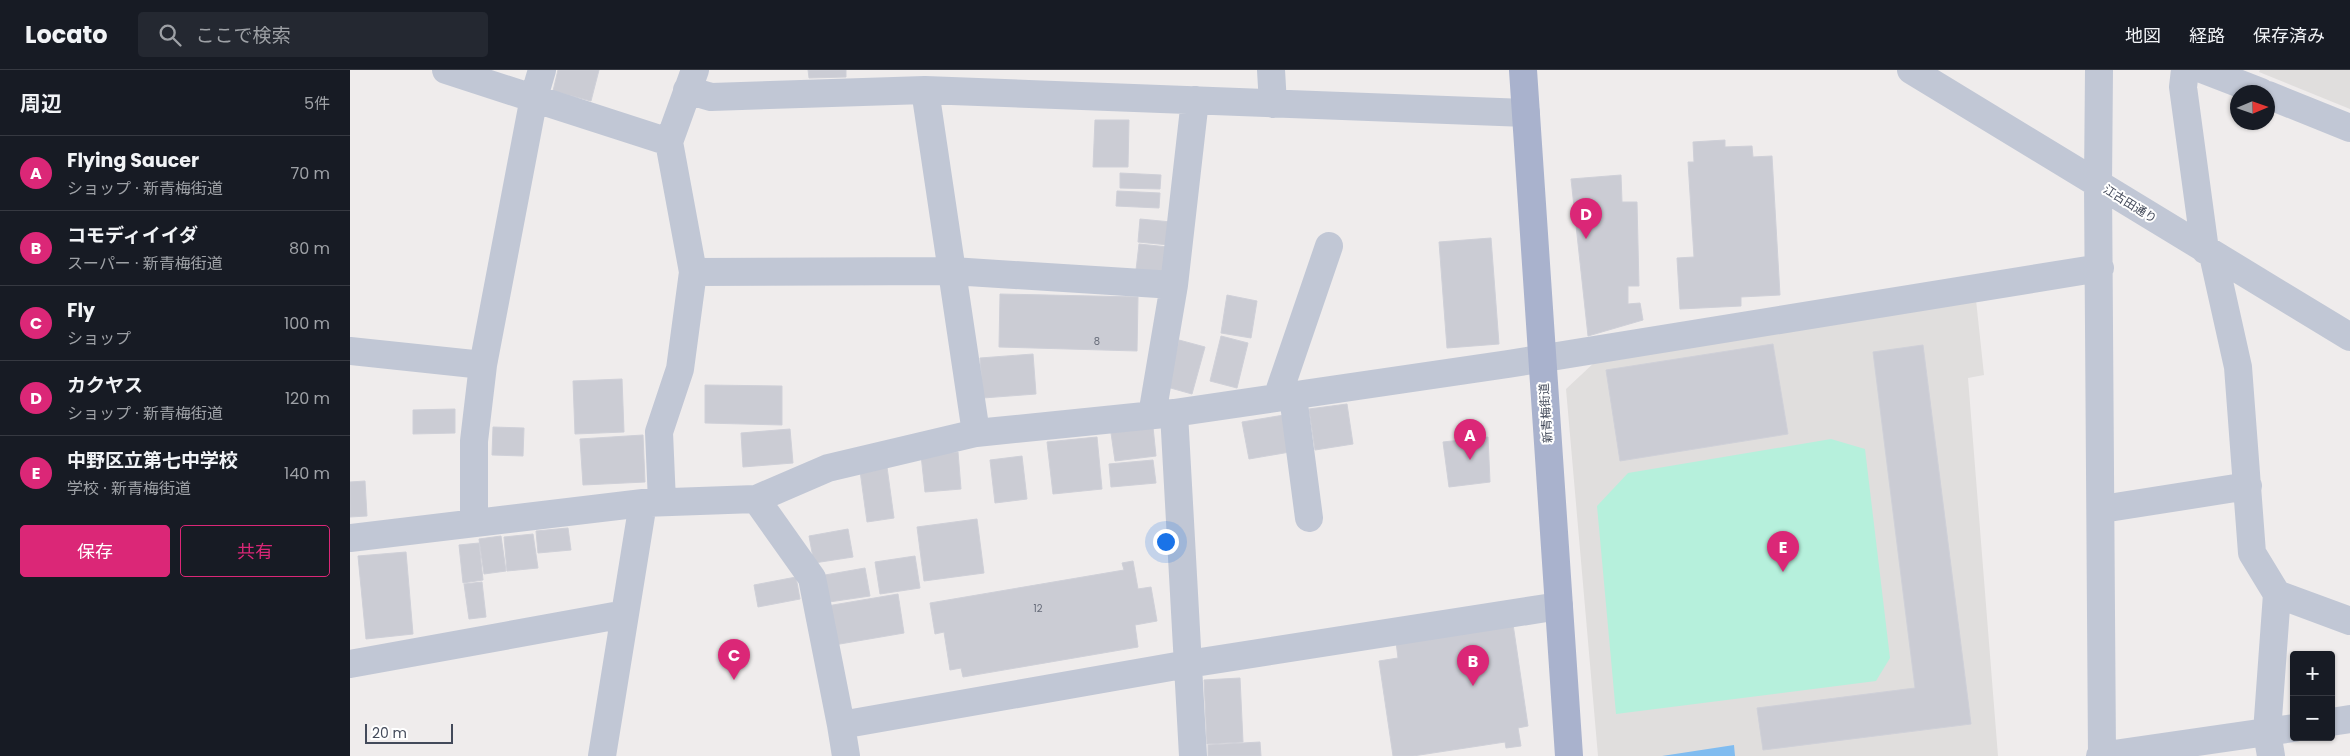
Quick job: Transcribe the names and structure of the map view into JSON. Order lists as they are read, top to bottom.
{
  "streets": {
    "main road": ["新青梅街道"],
    "street": ["江古田通り"]
  },
  "house_numbers": ["8", "12"],
  "scale_bar": "20 m",
  "north": "right",
  "page": {
    "header": "Locato",
    "search": "ここで検索",
    "nav": ["地図", "経路", "保存済み"],
    "heading": ["周辺", "5件"],
    "list": [
      {
        "mark": "A",
        "name": "Flying Saucer",
        "note": "ショップ · 新青梅街道",
        "value": "70 m"
      },
      {
        "mark": "B",
        "name": "コモディイイダ",
        "note": "スーパー · 新青梅街道",
        "value": "80 m"
      },
      {
        "mark": "C",
        "name": "Fly",
        "note": "ショップ",
        "value": "100 m"
      },
      {
        "mark": "D",
        "name": "カクヤス",
        "note": "ショップ · 新青梅街道",
        "value": "120 m"
      },
      {
        "mark": "E",
        "name": "中野区立第七中学校",
        "note": "学校 · 新青梅街道",
        "value": "140 m"
      }
    ],
    "pins": [
      "D",
      "A",
      "E",
      "C",
      "B"
    ],
    "buttons": ["保存", "共有"],
    "map_buttons": ["+", "−"],
    "scale": "20 m"
  }
}
